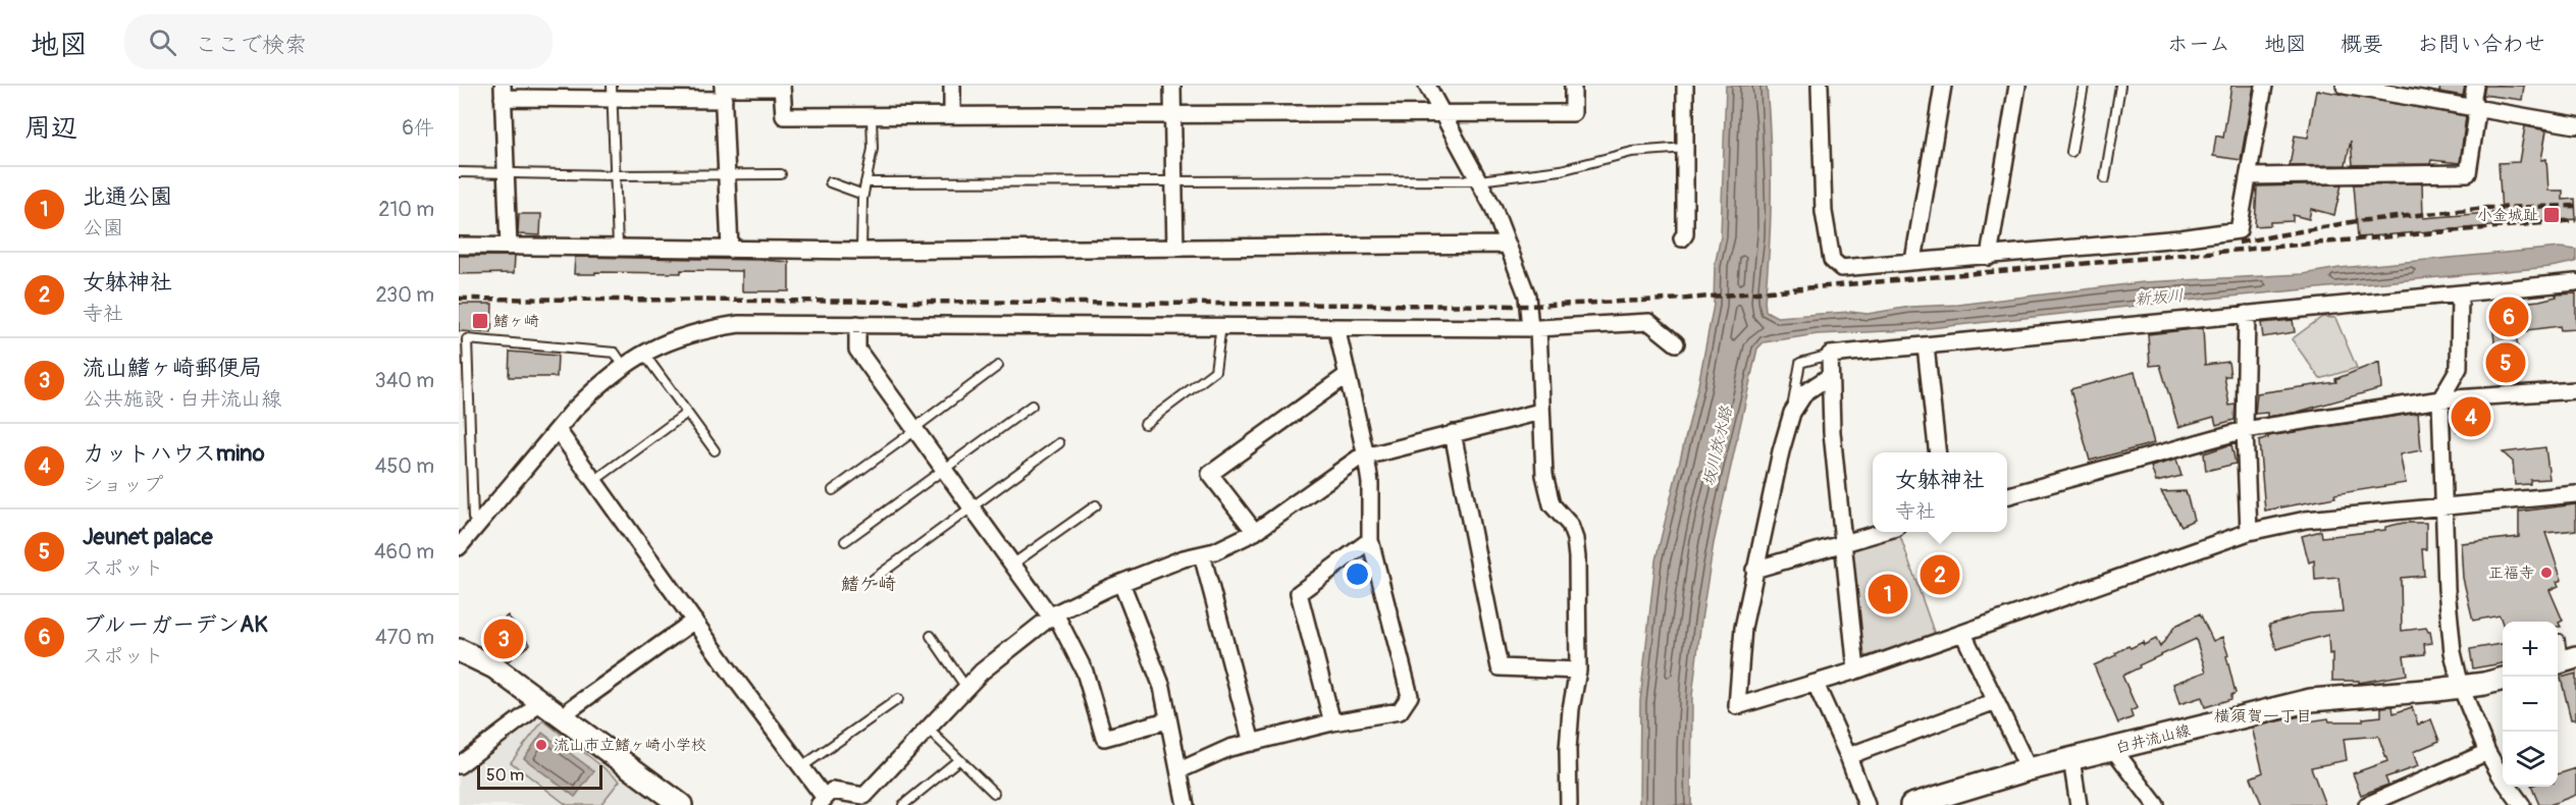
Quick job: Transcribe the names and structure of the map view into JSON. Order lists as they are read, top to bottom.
{
  "streets": {
    "main road": ["白井流山線"]
  },
  "districts": ["鰭ケ崎", "横須賀一丁目"],
  "water": ["新坂川", "坂川放水路"],
  "places": {
    "transit": ["小金城趾", "鰭ヶ崎"],
    "other": ["正福寺", "流山市立鰭ヶ崎小学校"]
  },
  "scale_bar": "50 m",
  "page": {
    "header": "地図",
    "search": "ここで検索",
    "nav": [
      "ホーム",
      "地図",
      "概要",
      "お問い合わせ"
    ],
    "heading": ["周辺", "6件"],
    "list": [
      {
        "mark": "1",
        "name": "北通公園",
        "note": "公園",
        "value": "210 m"
      },
      {
        "mark": "2",
        "name": "女躰神社",
        "note": "寺社",
        "value": "230 m"
      },
      {
        "mark": "3",
        "name": "流山鰭ヶ崎郵便局",
        "note": "公共施設 · 白井流山線",
        "value": "340 m"
      },
      {
        "mark": "4",
        "name": "カットハウスmino",
        "note": "ショップ",
        "value": "450 m"
      },
      {
        "mark": "5",
        "name": "Jeunet palace",
        "note": "スポット",
        "value": "460 m"
      },
      {
        "mark": "6",
        "name": "ブルーガーデンAK",
        "note": "スポット",
        "value": "470 m"
      }
    ],
    "pins": [
      "6",
      "5",
      "4",
      "2",
      "1",
      "3"
    ],
    "popup": ["女躰神社", "寺社"],
    "map_buttons": ["+", "−"],
    "scale": "50 m"
  }
}
